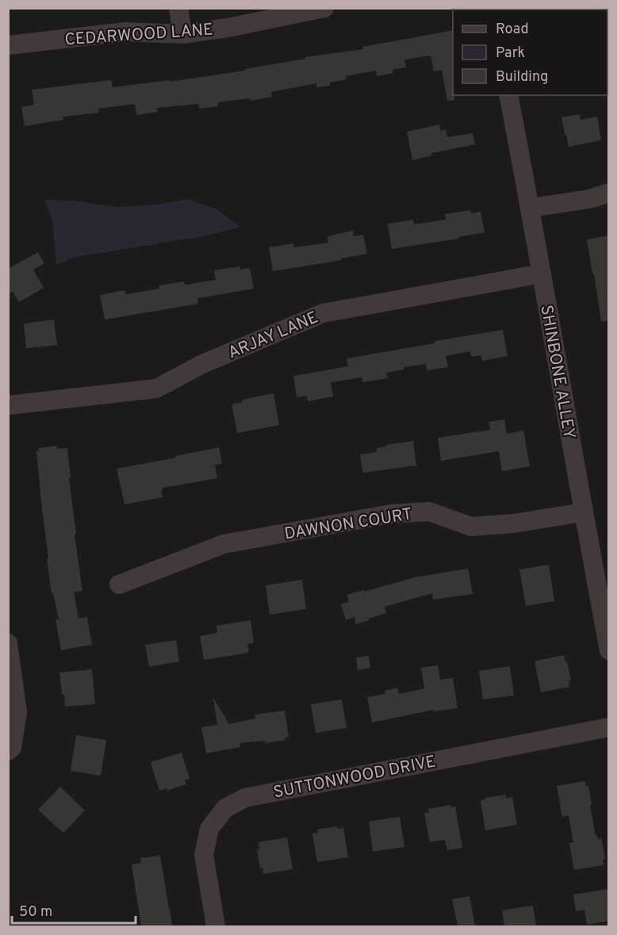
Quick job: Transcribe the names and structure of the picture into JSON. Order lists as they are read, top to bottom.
{
  "streets": {
    "street": [
      "CEDARWOOD LANE",
      "ARJAY LANE",
      "SHINBONE ALLEY",
      "DAWNON COURT",
      "SUTTONWOOD DRIVE"
    ]
  },
  "crossings": [
    ["ARJAY LANE", "SHINBONE ALLEY"],
    ["SHINBONE ALLEY", "DAWNON COURT"]
  ],
  "legend": ["Road", "Park", "Building"],
  "scale_bar": "50 m"
}
